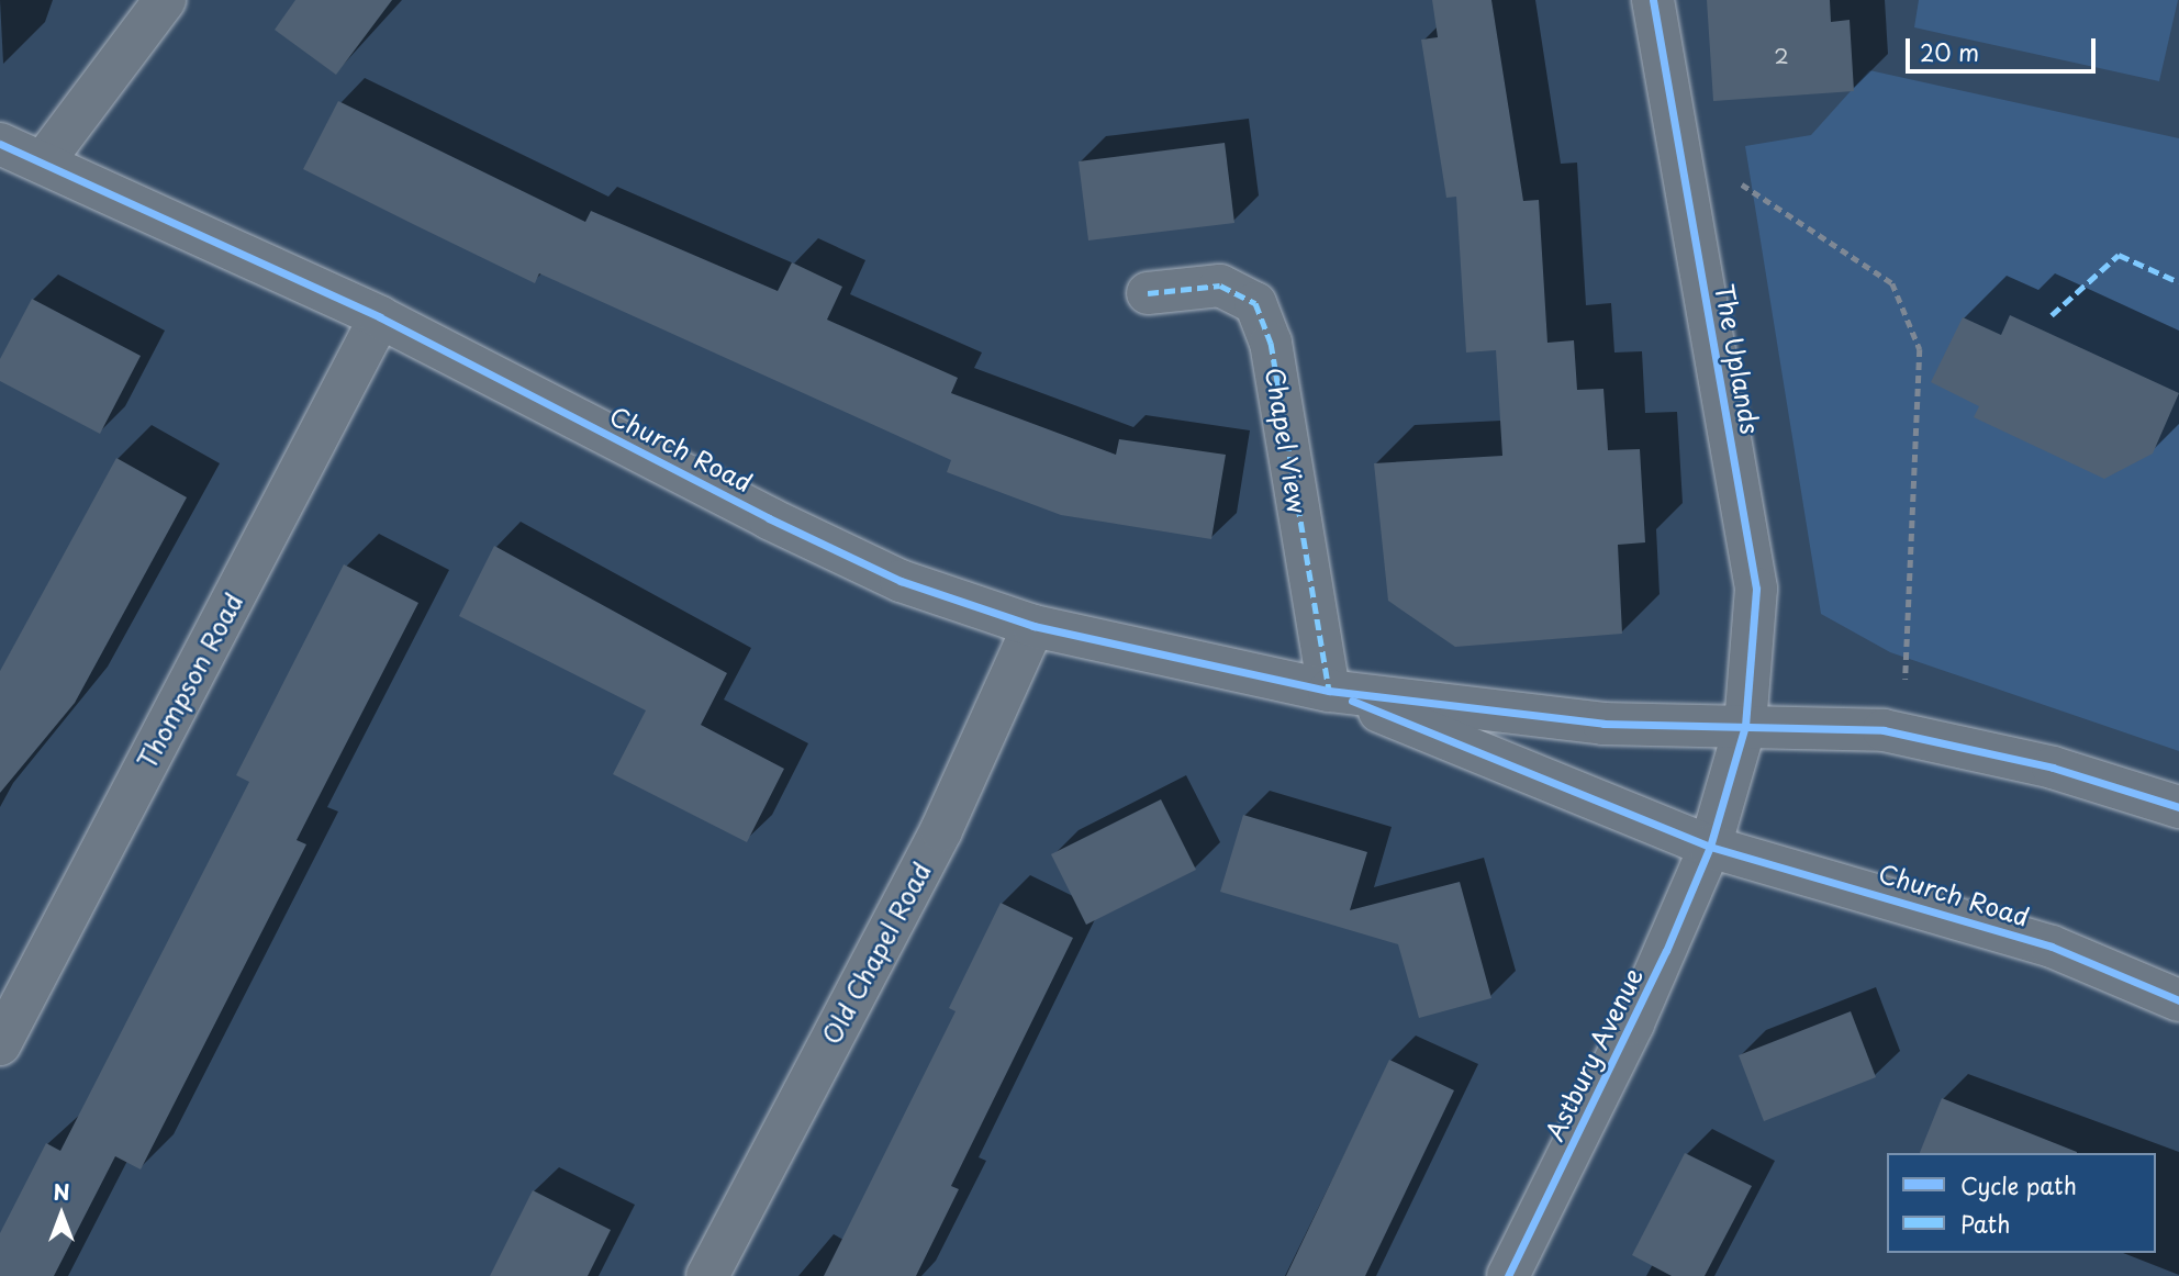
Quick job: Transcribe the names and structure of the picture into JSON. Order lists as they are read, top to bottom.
{
  "streets": {
    "street": [
      "The Uplands",
      "Chapel View",
      "Church Road",
      "Thompson Road",
      "Old Chapel Road",
      "Astbury Avenue"
    ]
  },
  "crossings": [
    ["The Uplands", "Church Road"],
    ["Chapel View", "Church Road"],
    ["Church Road", "Thompson Road"],
    ["Church Road", "Old Chapel Road"],
    ["Church Road", "Astbury Avenue"]
  ],
  "house_numbers": ["2"],
  "legend": ["Cycle path", "Path"],
  "scale_bar": "20 m",
  "north": "top"
}
